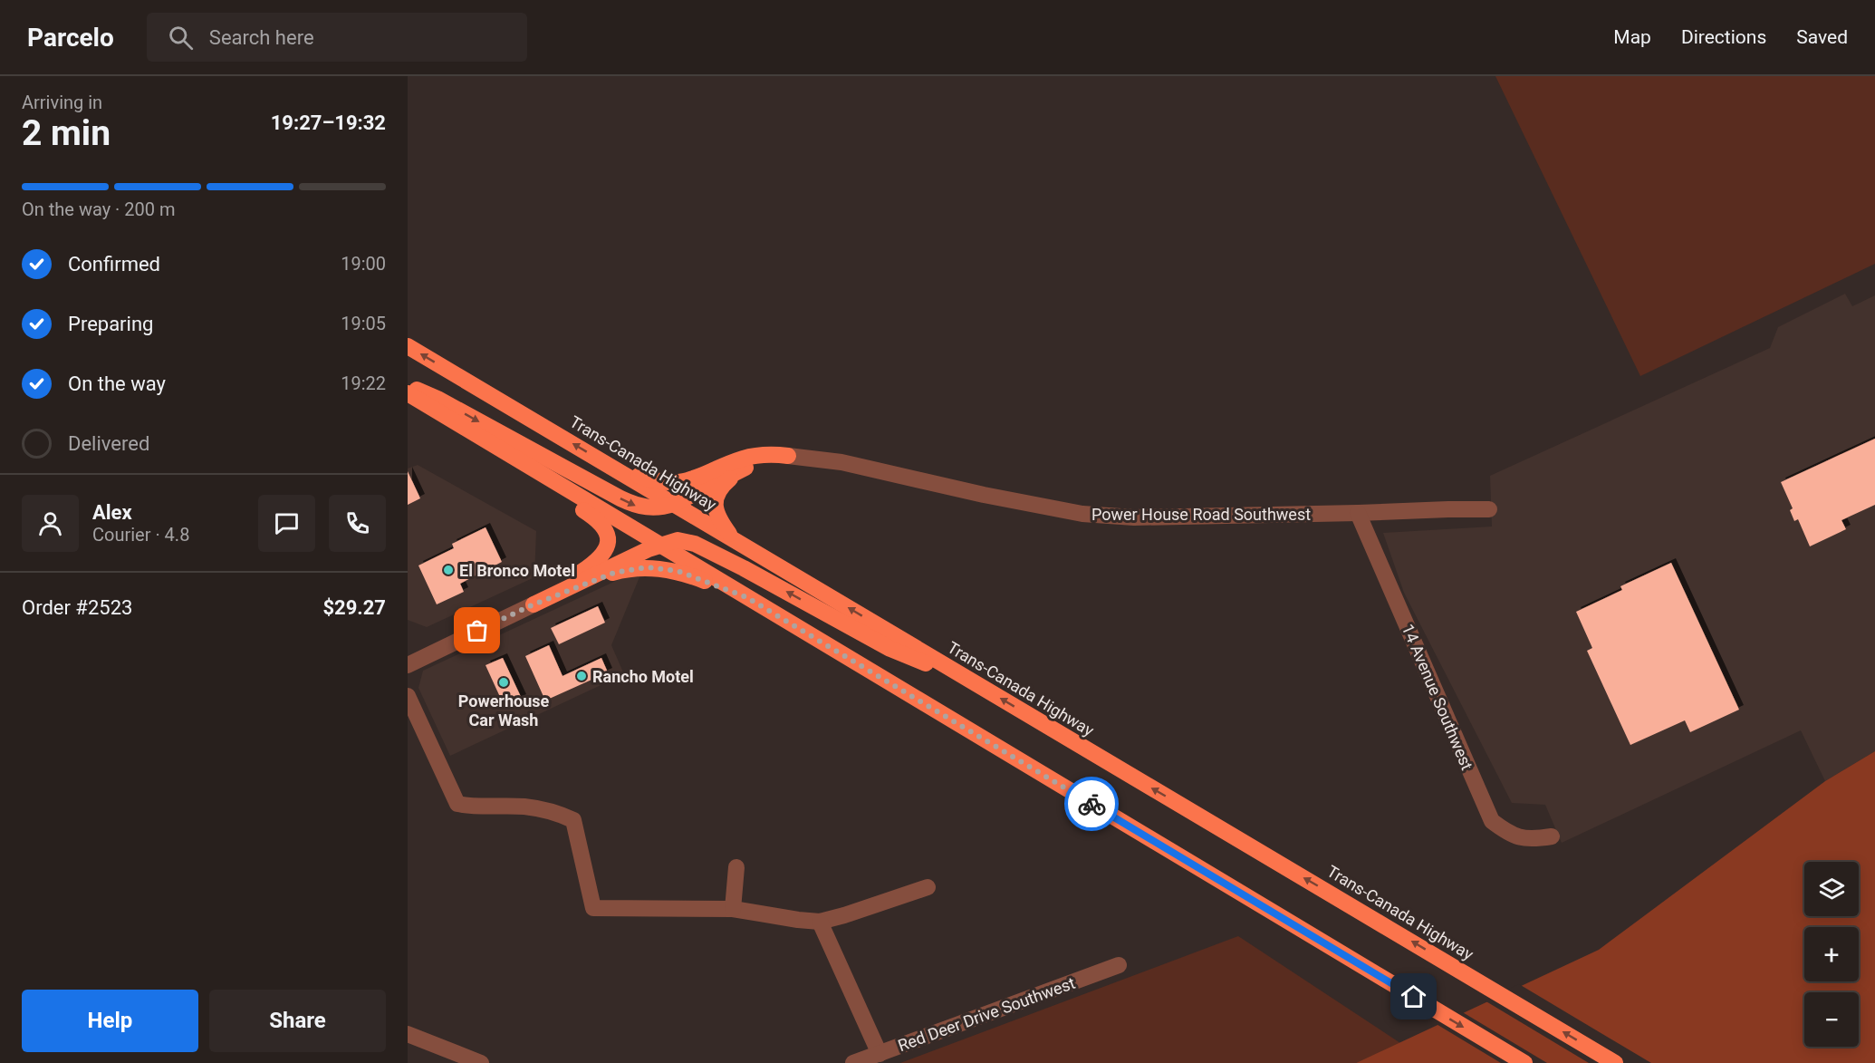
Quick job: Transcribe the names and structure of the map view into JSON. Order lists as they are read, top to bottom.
{
  "streets": {
    "highway": ["Trans-Canada Highway"],
    "street": ["Power House Road Southwest", "14 Avenue Southwest", "Red Deer Drive Southwest"]
  },
  "crossings": [
    ["Power House Road Southwest", "14 Avenue Southwest"]
  ],
  "places": ["El Bronco Motel", "Rancho Motel", "Powerhouse Car Wash"],
  "page": {
    "header": "Parcelo",
    "search": "Search here",
    "nav": ["Map", "Directions", "Saved"],
    "heading": ["2 min", "Arriving in", "19:27–19:32"],
    "panel": [
      "Alex",
      "Courier · 4.8",
      "Order #2523",
      "$29.27"
    ],
    "bar": "On the way · 200 m",
    "list": [
      ["Confirmed", "19:00"],
      ["Preparing", "19:05"],
      ["On the way", "19:22"],
      "Delivered"
    ],
    "map_buttons": ["+", "−"],
    "buttons": ["Help", "Share"]
  }
}
